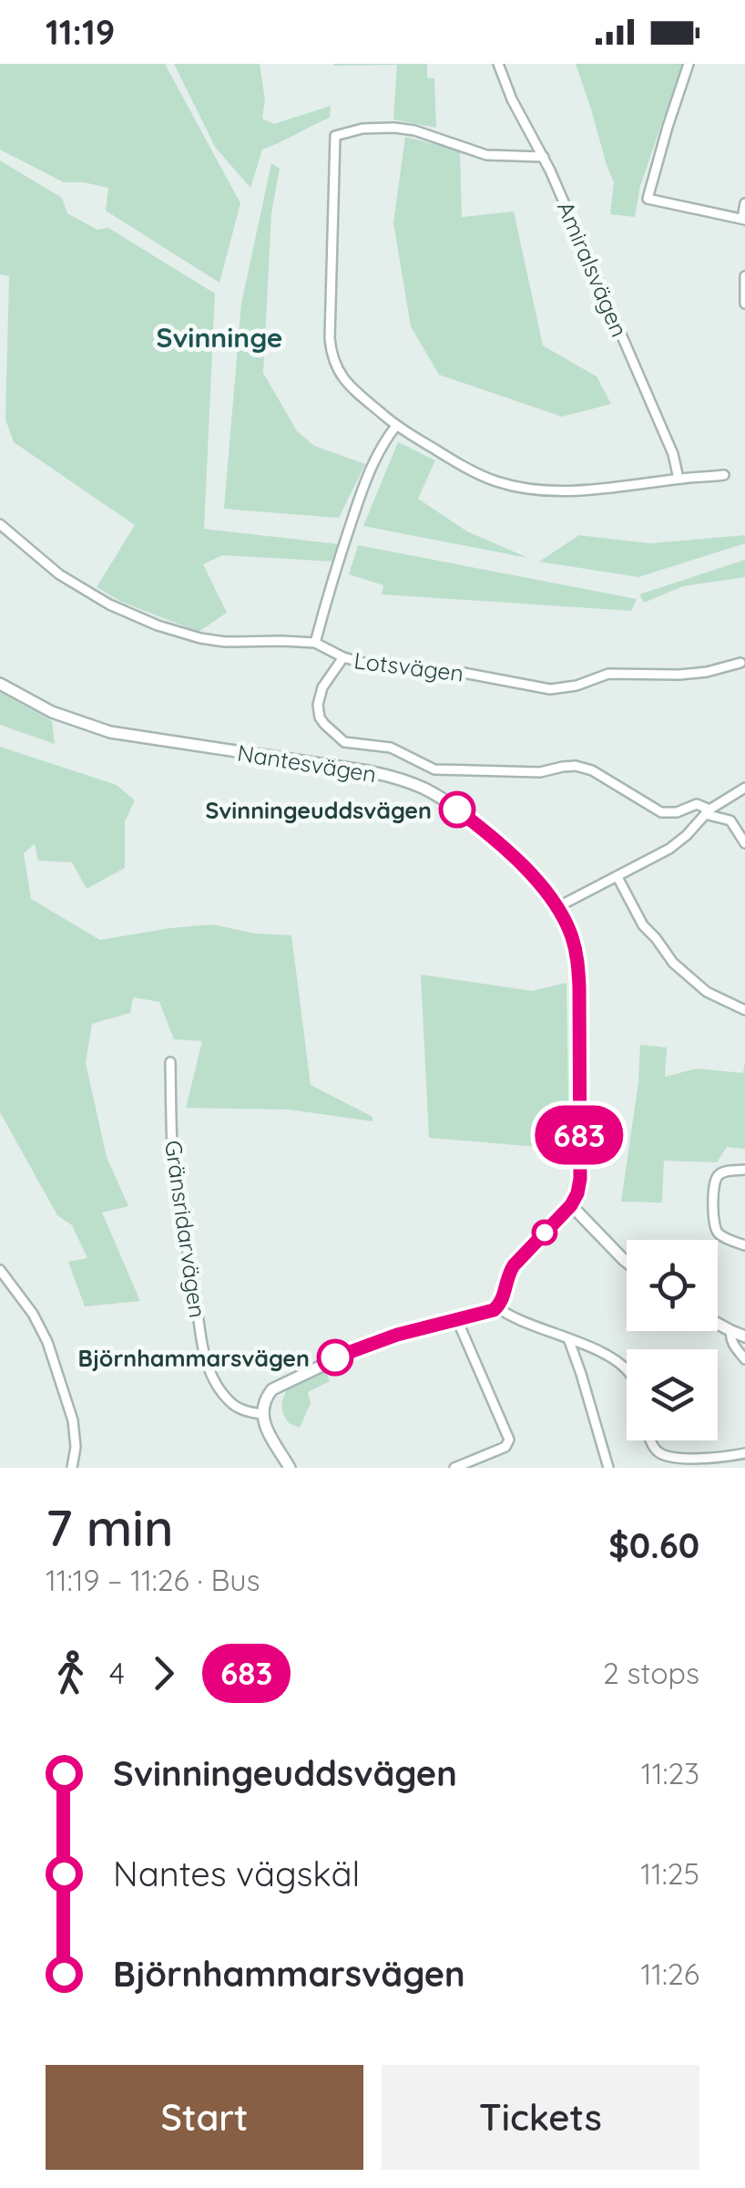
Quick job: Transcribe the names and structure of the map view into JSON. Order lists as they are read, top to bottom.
{
  "streets": {
    "street": [
      "Amiralsvägen",
      "Lotsvägen",
      "Nantesvägen",
      "Gränsridarvägen"
    ]
  },
  "districts": ["Svinninge"],
  "places": ["Svinningeuddsvägen", "Björnhammarsvägen"],
  "lines": ["bus line 683"],
  "page": {
    "status": "11:19",
    "on_map": "683",
    "heading": ["7 min", "11:19 – 11:26 · Bus", "$0.60"],
    "legs": ["4", "683", "2 stops"],
    "list": [
      {
        "name": "Svinningeuddsvägen",
        "value": "11:23"
      },
      {
        "name": "Nantes vägskäl",
        "value": "11:25"
      },
      {
        "name": "Björnhammarsvägen",
        "value": "11:26"
      }
    ],
    "buttons": ["Start", "Tickets"]
  }
}
